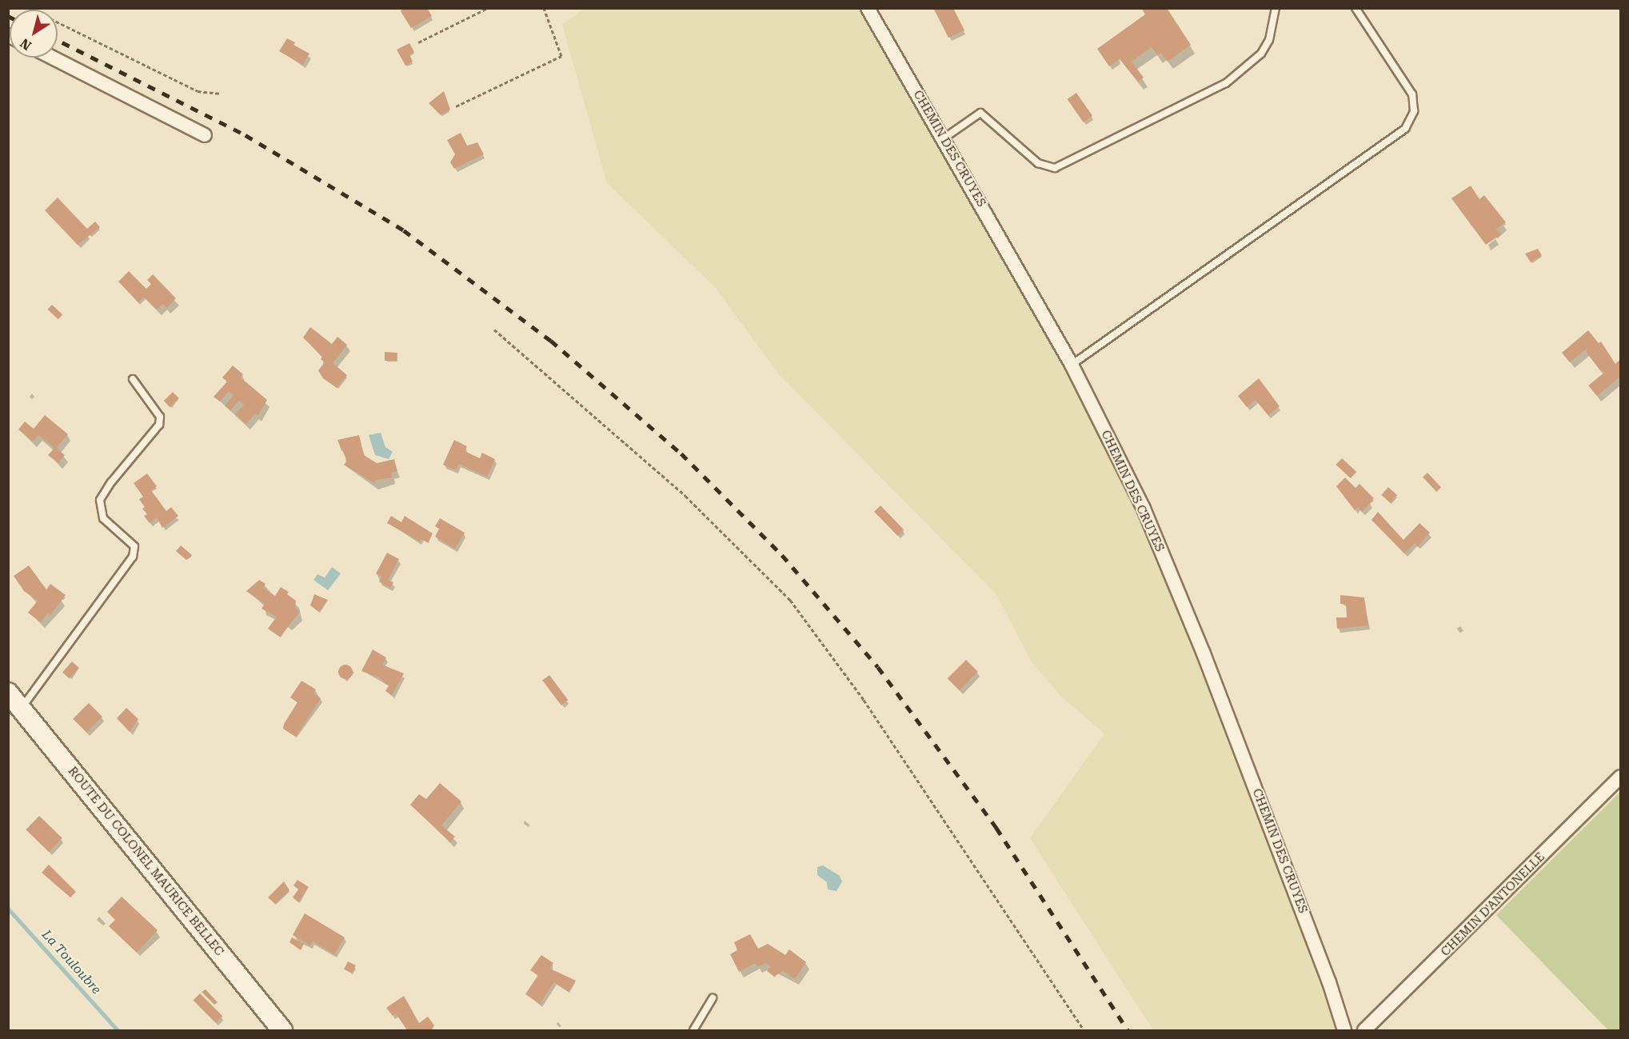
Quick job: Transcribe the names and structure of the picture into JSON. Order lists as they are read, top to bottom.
{
  "streets": {
    "main road": ["ROUTE DU COLONEL MAURICE BELLEC"],
    "street": ["CHEMIN DES CRUYES", "CHEMIN D'ANTONELLE"]
  },
  "water": ["La Touloubre"],
  "north": "bottom left"
}
